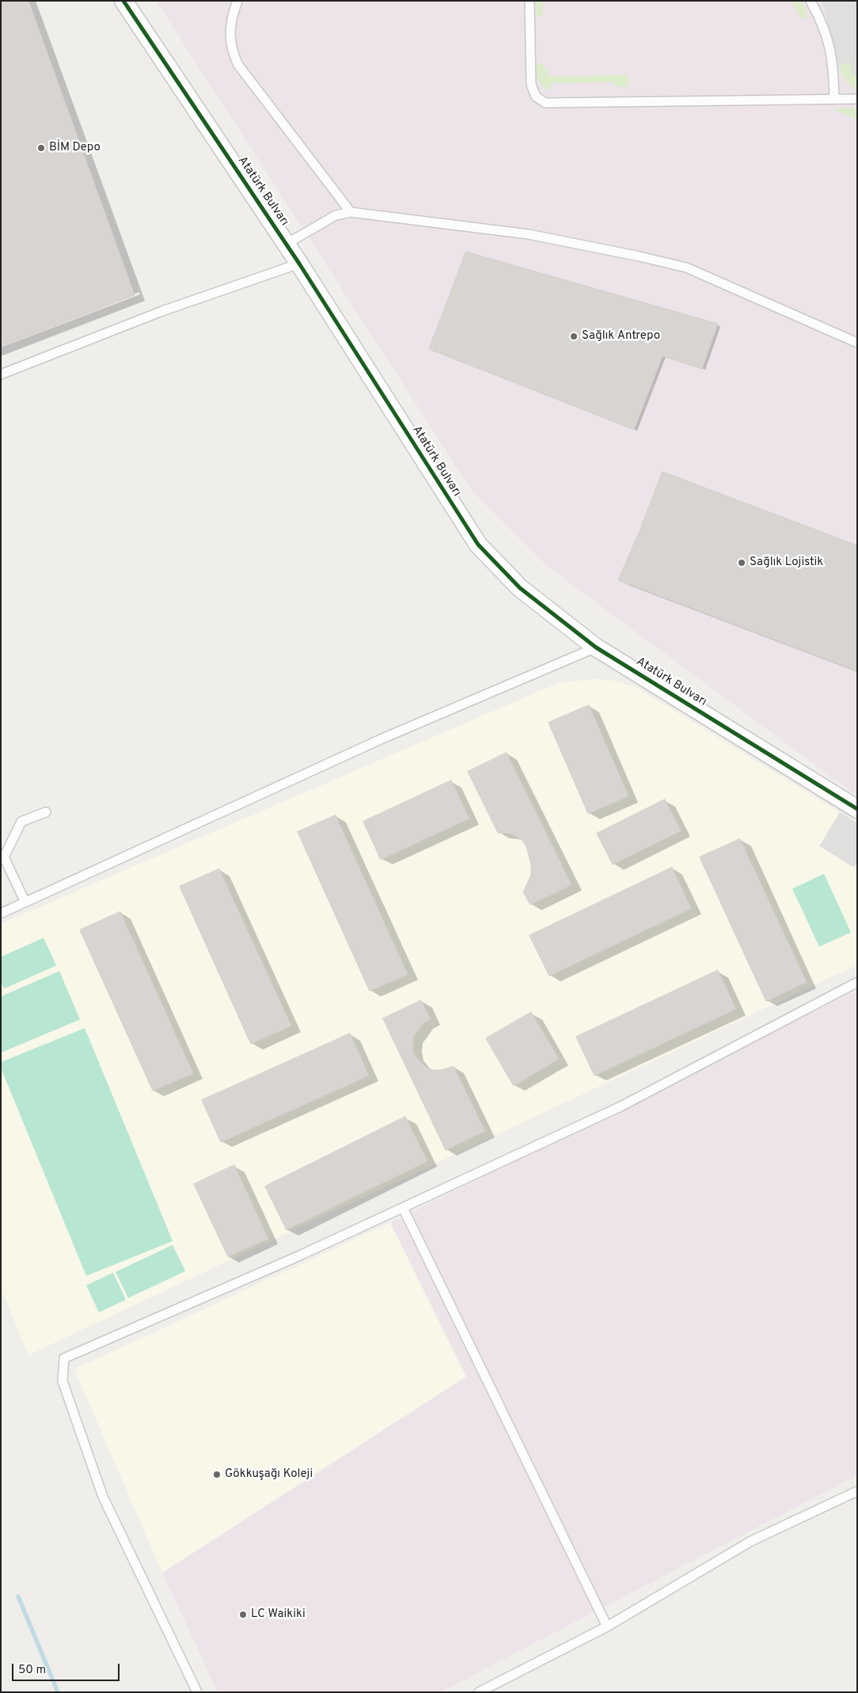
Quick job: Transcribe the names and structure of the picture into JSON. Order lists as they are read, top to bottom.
{
  "streets": {
    "street": ["Atatürk Bulvarı"]
  },
  "places": [
    "BİM Depo",
    "Sağlık Antrepo",
    "Sağlık Lojistik",
    "Gökkuşağı Koleji",
    "LC Waikiki"
  ],
  "scale_bar": "50 m"
}
